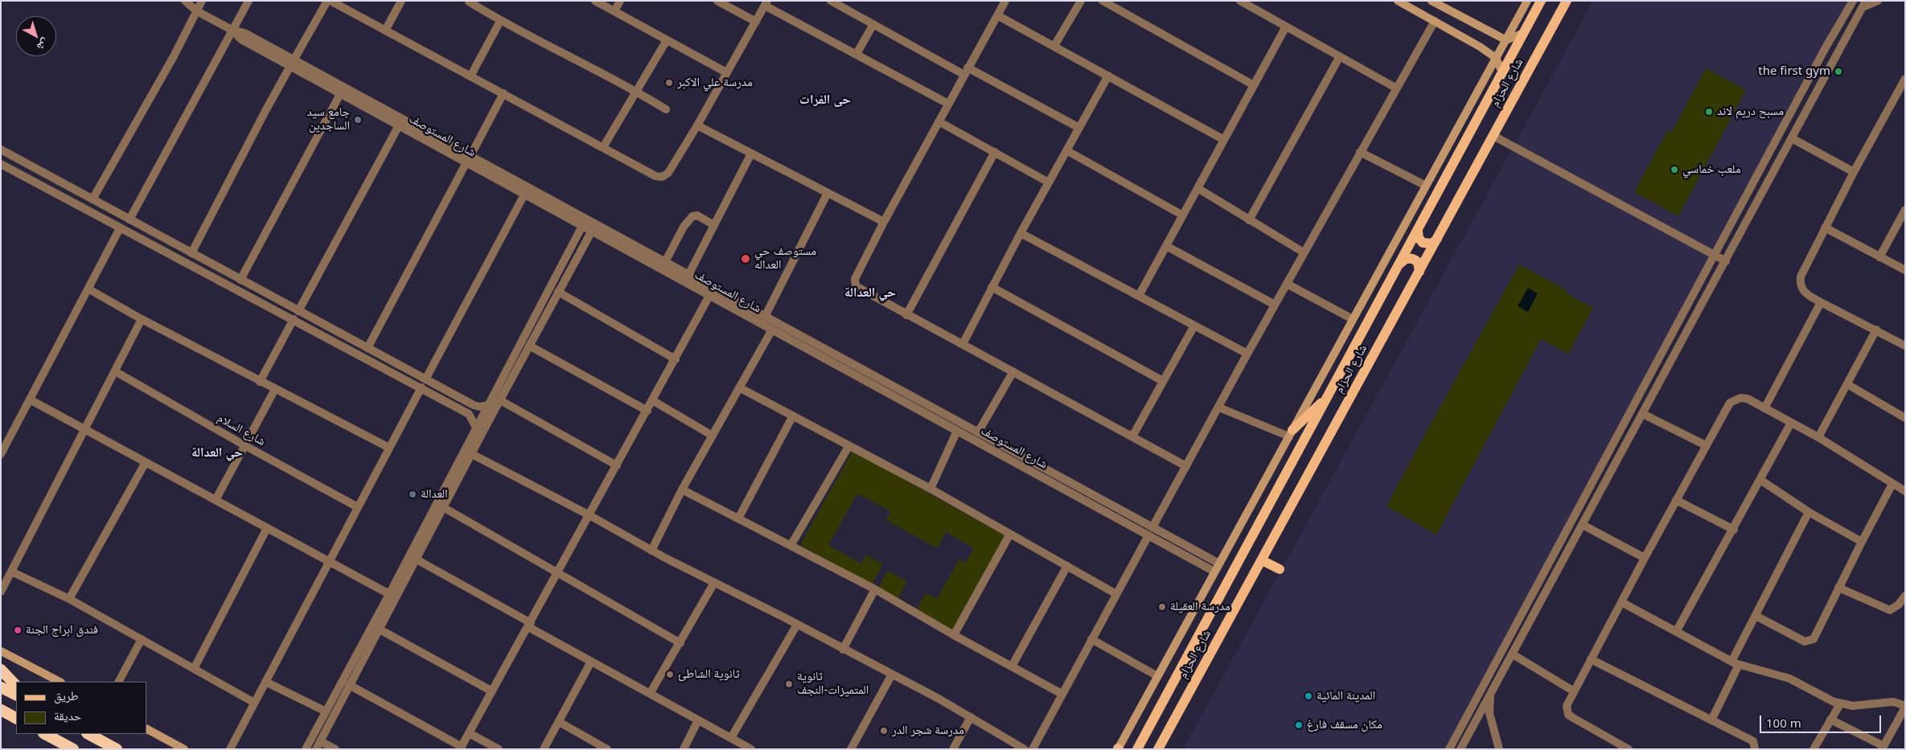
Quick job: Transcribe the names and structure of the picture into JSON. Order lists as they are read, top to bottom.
{
  "streets": {
    "main road": ["شارع الحزام"],
    "street": ["شارع المستوصف", "شارع السلام"]
  },
  "districts": ["حی الفرات", "حي العدالة", "حي العدالة"],
  "places": [
    "the first gym",
    "مدرسة علي الاكبر",
    "مسبح دريم لاند",
    "جامع سيد الساجدين",
    "ملعب خماسي",
    "مستوصف حي العداله",
    "العدالة",
    "مدرسة العقيلة",
    "فندق ابراج الجنة",
    "ثانوية الشاطئ",
    "ثانوية المتميزات-النجف",
    "المدينة المائية",
    "مكان مسقف فارغ",
    "مدرسة شجر الدر"
  ],
  "legend": ["طريق", "حديقة"],
  "scale_bar": "100 m",
  "north": "bottom right"
}
